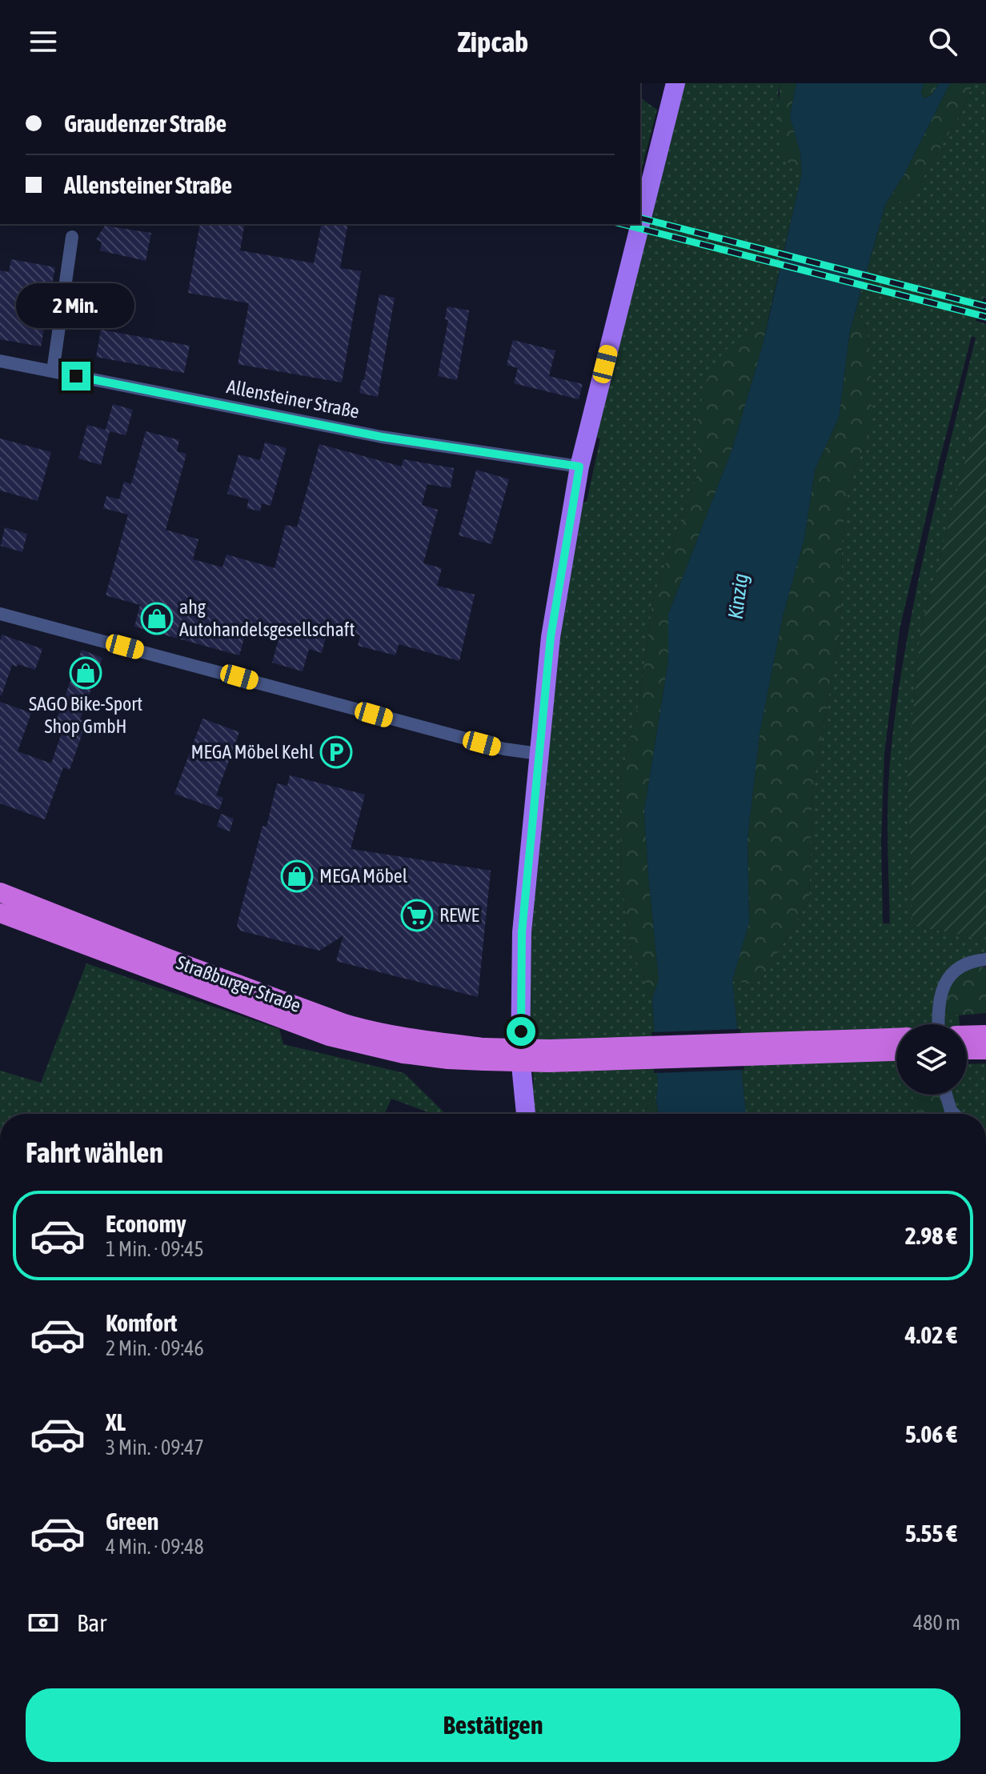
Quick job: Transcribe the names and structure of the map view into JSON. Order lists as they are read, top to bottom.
{
  "streets": {
    "highway": ["Straßburger Straße"],
    "street": ["Allensteiner Straße"]
  },
  "water": ["Kinzig"],
  "places": {
    "shop": ["ahg Autohandelsgesellschaft", "SAGO Bike-Sport Shop GmbH", "MEGA Möbel"],
    "parking": ["MEGA Möbel Kehl"],
    "supermarket": ["REWE"]
  },
  "page": {
    "header": "Zipcab",
    "banner": ["Graudenzer Straße", "Allensteiner Straße"],
    "bubble": "2 Min.",
    "heading": "Fahrt wählen",
    "list": [
      {
        "name": "Economy",
        "note": "1 Min. · 09:45",
        "value": "2.98 €"
      },
      {
        "name": "Komfort",
        "note": "2 Min. · 09:46",
        "value": "4.02 €"
      },
      {
        "name": "XL",
        "note": "3 Min. · 09:47",
        "value": "5.06 €"
      },
      {
        "name": "Green",
        "note": "4 Min. · 09:48",
        "value": "5.55 €"
      }
    ],
    "pay": ["Bar", "480 m"],
    "buttons": "Bestätigen"
  }
}
